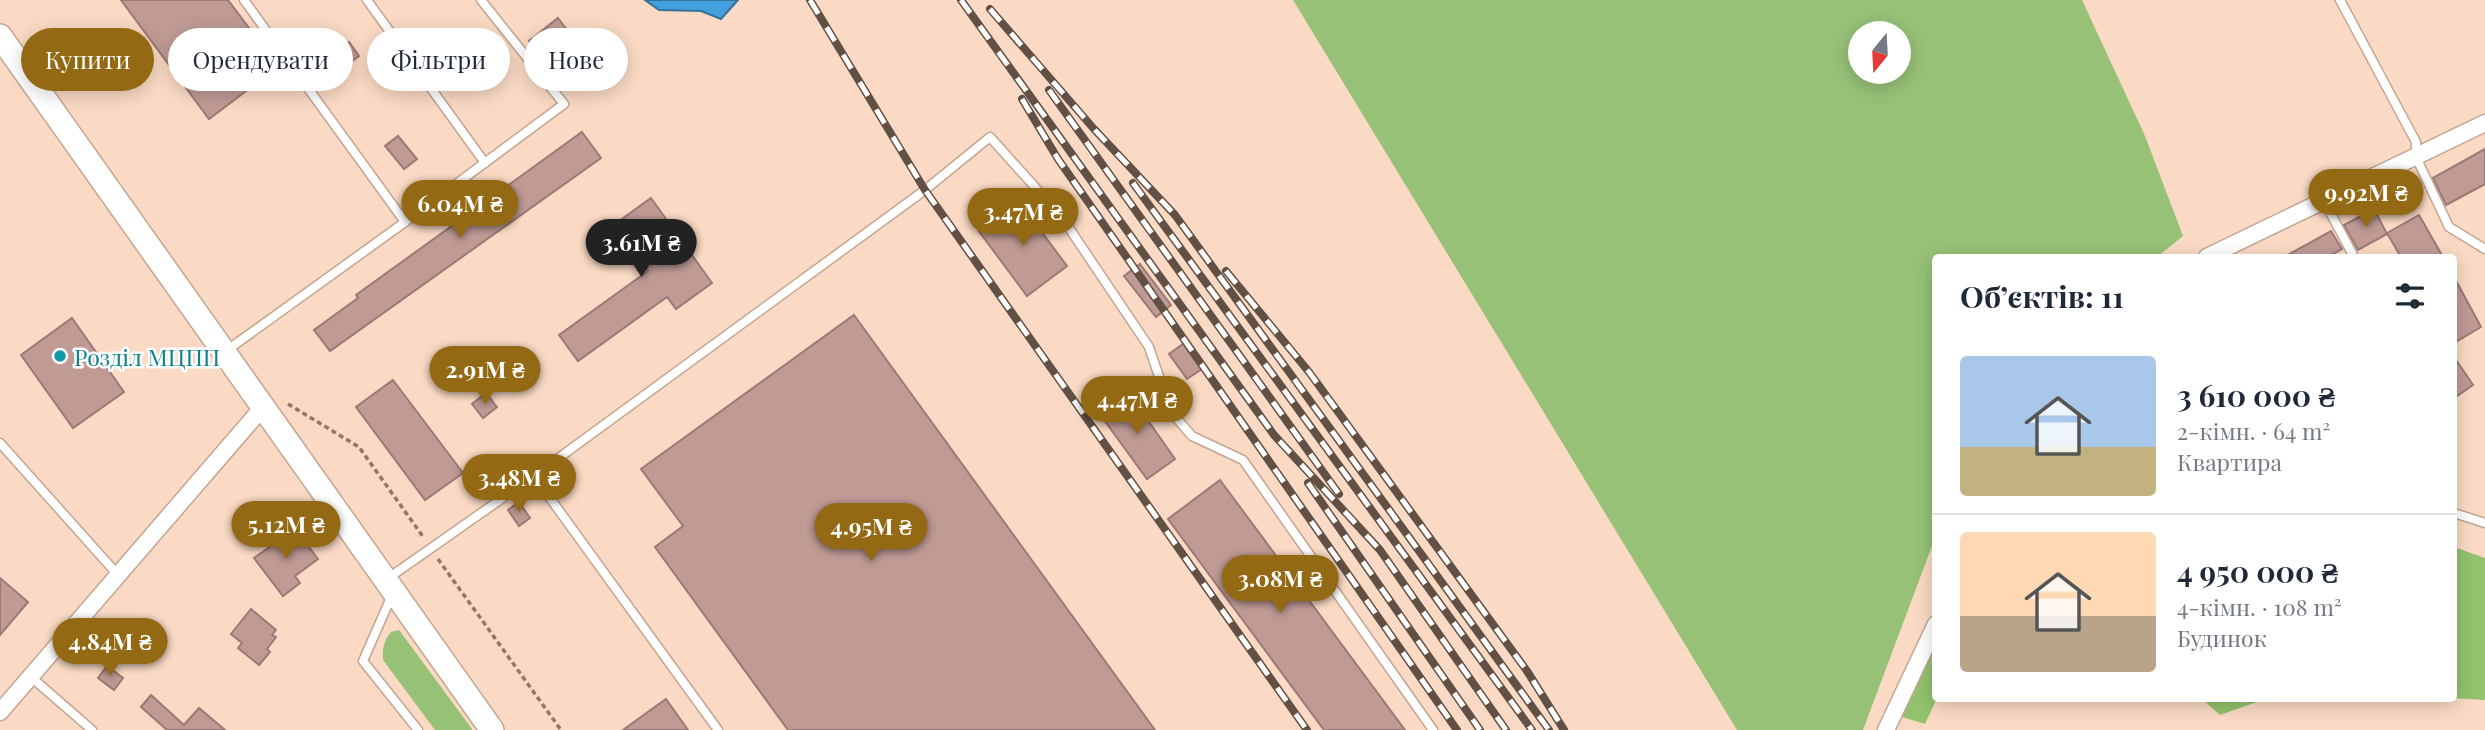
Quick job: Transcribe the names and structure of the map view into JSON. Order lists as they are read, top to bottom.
{
  "places": ["Розділ МЦПП"],
  "north": "bottom",
  "page": {
    "chip": [
      "Купити",
      "Орендувати",
      "Фільтри",
      "Нове"
    ],
    "price": [
      "9.92M ₴",
      "6.04M ₴",
      "3.47M ₴",
      "3.61M ₴",
      "2.91M ₴",
      "4.47M ₴",
      "3.48M ₴",
      "5.12M ₴",
      "4.95M ₴",
      "3.08M ₴",
      "4.84M ₴"
    ],
    "heading": "Об’єктів: 11",
    "list": [
      {
        "name": "3 610 000 ₴",
        "note": "2-кімн. · 64 m² · Квартира"
      },
      {
        "name": "4 950 000 ₴",
        "note": "4-кімн. · 108 m² · Будинок"
      }
    ]
  }
}
